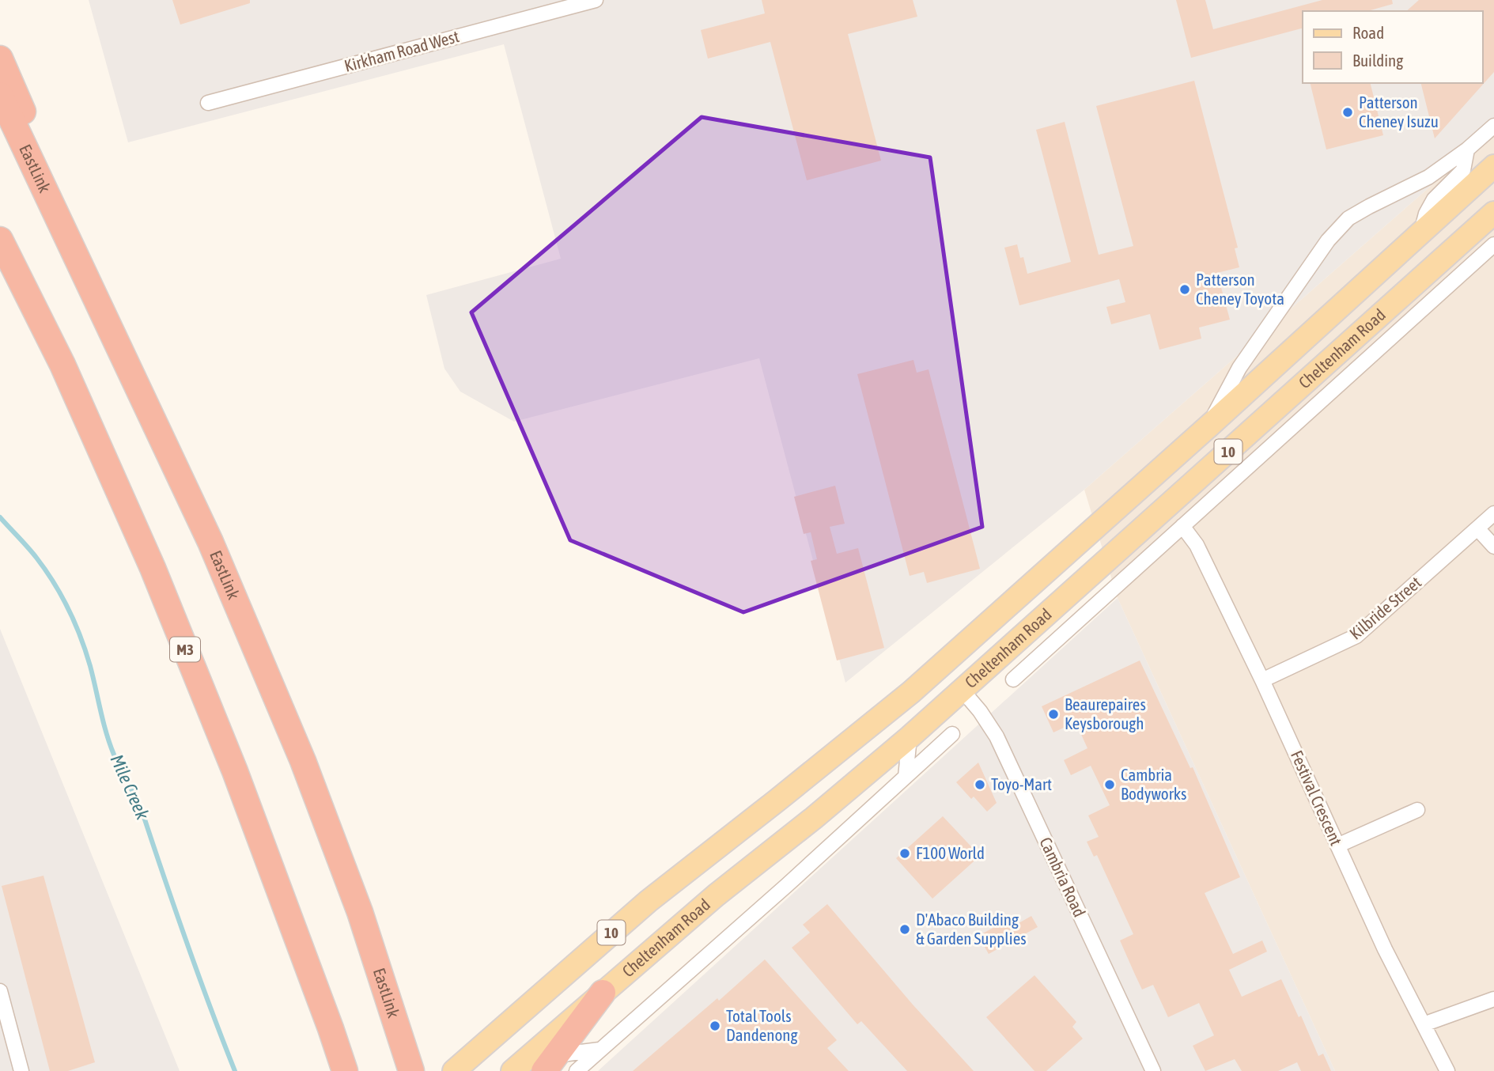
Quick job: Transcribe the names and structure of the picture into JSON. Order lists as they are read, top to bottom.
{
  "streets": {
    "highway": ["EastLink", "M3"],
    "main road": ["Cheltenham Road", "10"],
    "street": [
      "Kirkham Road West",
      "Kilbride Street",
      "Festival Crescent",
      "Cambria Road"
    ]
  },
  "crossings": [
    ["Cheltenham Road", "Festival Crescent"],
    ["Cheltenham Road", "Cambria Road"],
    ["Kilbride Street", "Festival Crescent"]
  ],
  "water": ["Mile Creek"],
  "places": [
    "Patterson Cheney Isuzu",
    "Patterson Cheney Toyota",
    "Beaurepaires Keysborough",
    "Toyo-Mart",
    "Cambria Bodyworks",
    "F100 World",
    "D'Abaco Building & Garden Supplies",
    "Total Tools Dandenong"
  ],
  "legend": ["Road", "Building"]
}
